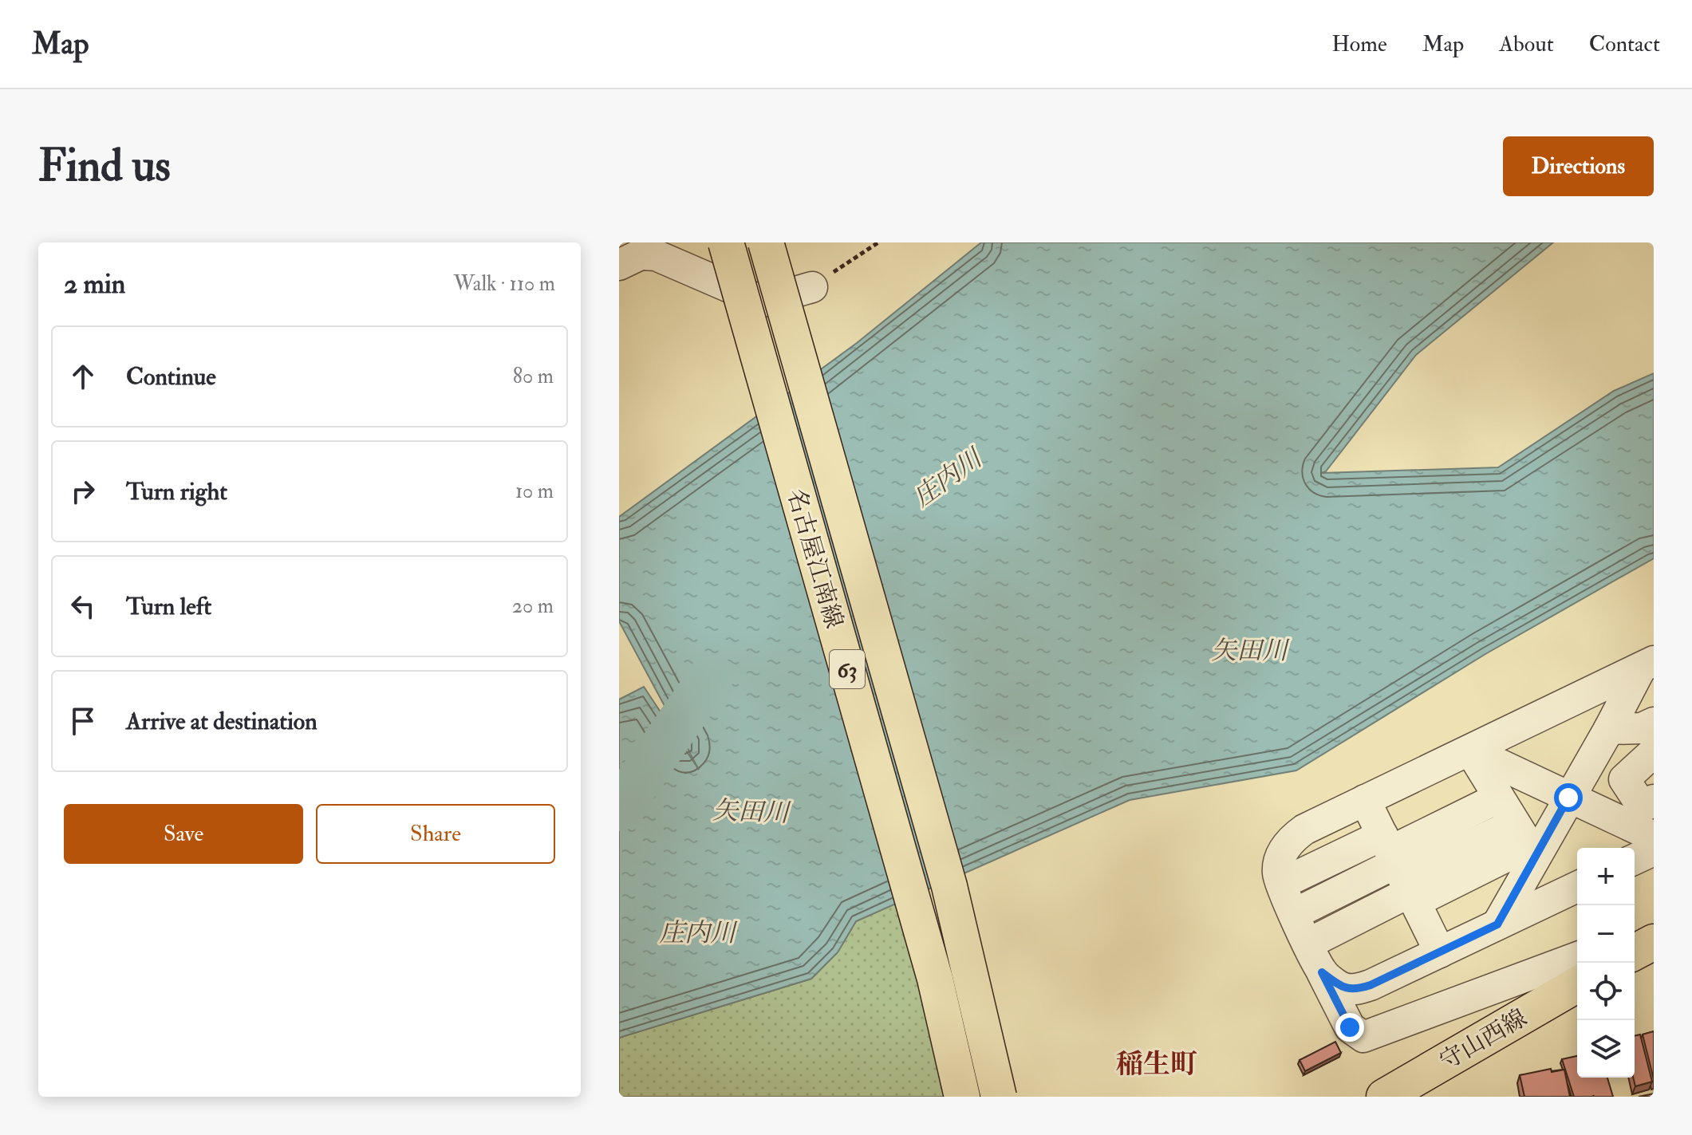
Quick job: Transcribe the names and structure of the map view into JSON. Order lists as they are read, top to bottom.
{
  "streets": {
    "main road": ["名古屋江南線", "63", "守山西線"]
  },
  "districts": ["稲生町"],
  "water": ["庄内川", "矢田川"],
  "page": {
    "header": "Map",
    "nav": [
      "Home",
      "Map",
      "About",
      "Contact"
    ],
    "buttons": [
      "Directions",
      ["Save", "Share"]
    ],
    "title": "Find us",
    "heading": ["2 min", "Walk · 110 m"],
    "list": [
      ["Continue", "80 m"],
      ["Turn right", "10 m"],
      ["Turn left", "20 m"],
      "Arrive at destination"
    ],
    "map_buttons": ["+", "−"]
  }
}
